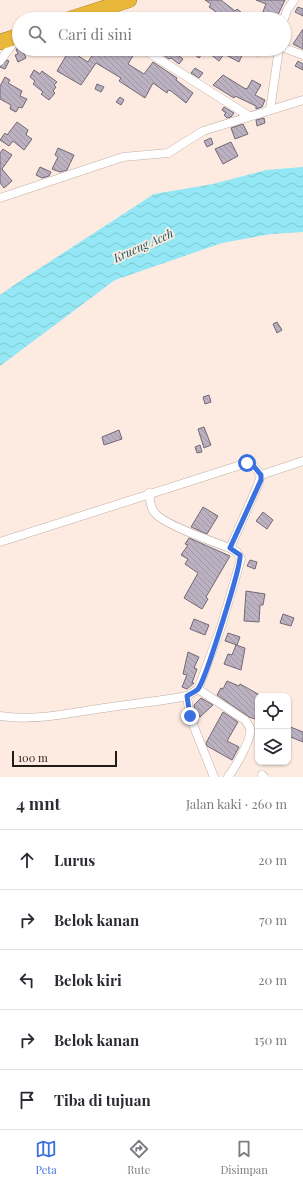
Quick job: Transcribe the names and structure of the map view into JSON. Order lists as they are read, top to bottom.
{
  "water": ["Krueng Aceh"],
  "scale_bar": "100 m",
  "page": {
    "search": "Cari di sini",
    "scale": "100 m",
    "heading": ["4 mnt", "Jalan kaki · 260 m"],
    "list": [
      ["Lurus", "20 m"],
      ["Belok kanan", "70 m"],
      ["Belok kiri", "20 m"],
      ["Belok kanan", "150 m"],
      "Tiba di tujuan"
    ],
    "nav": ["Peta", "Rute", "Disimpan"]
  }
}
